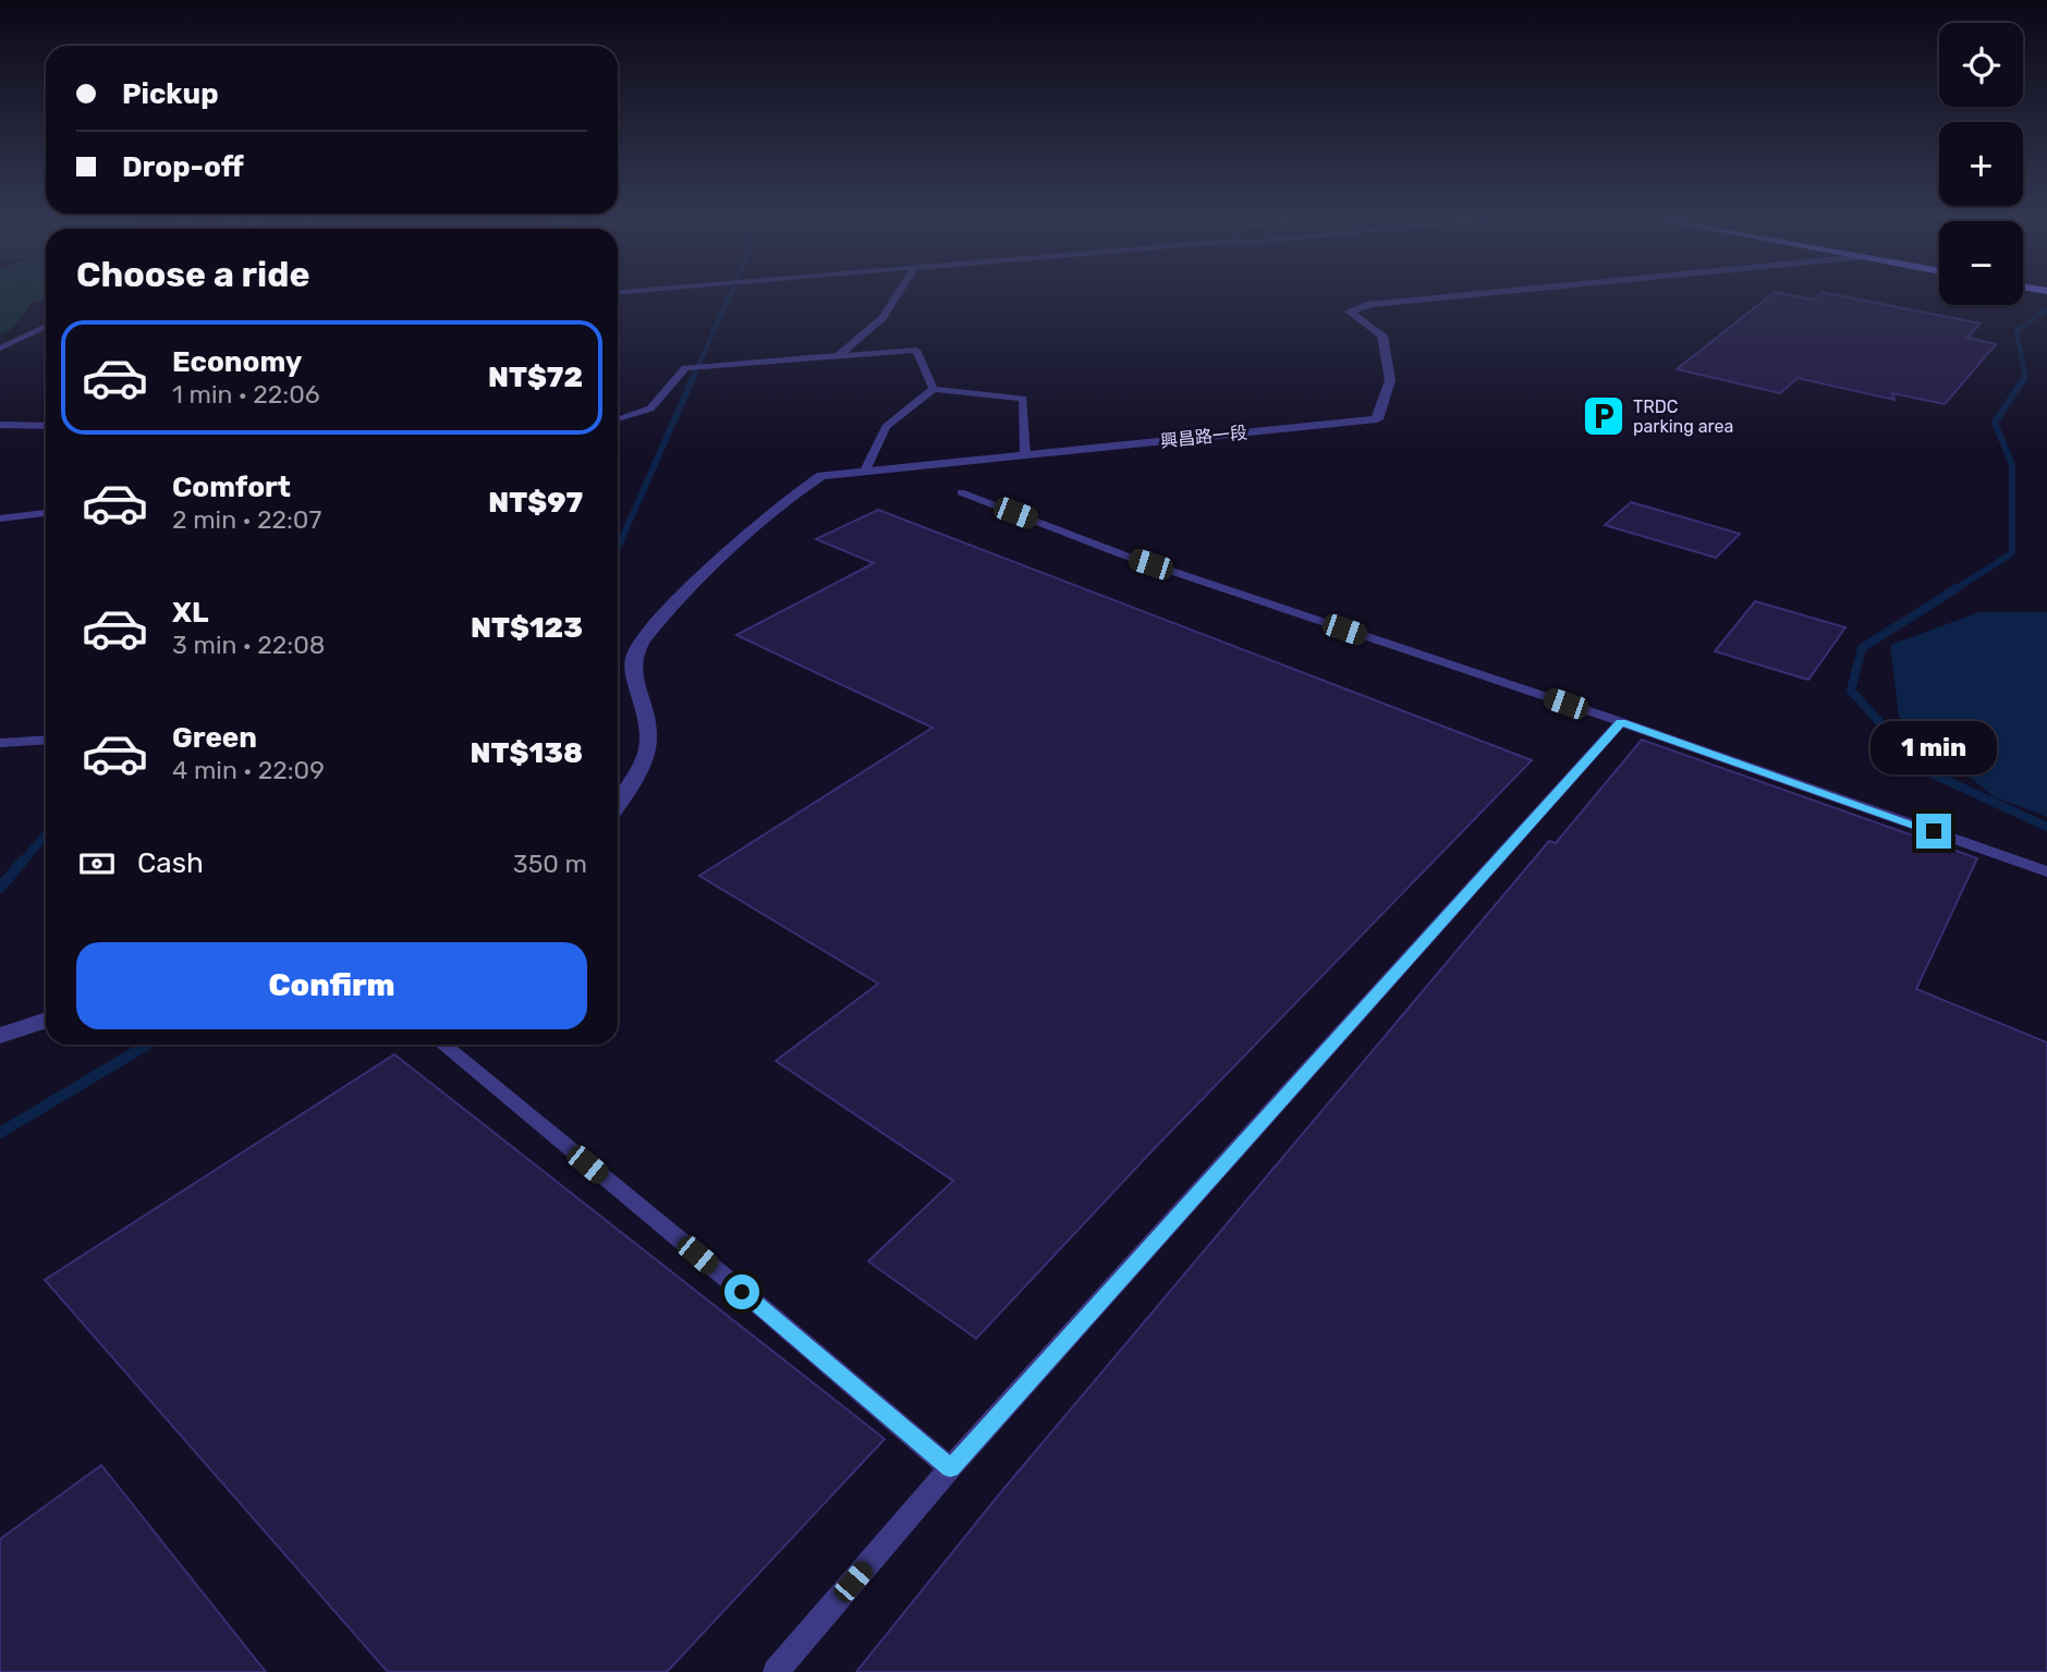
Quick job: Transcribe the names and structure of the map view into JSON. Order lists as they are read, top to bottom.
{
  "streets": {
    "street": ["興昌路一段"]
  },
  "places": {
    "parking": ["TRDC parking area"]
  },
  "page": {
    "map_buttons": ["+", "−"],
    "banner": ["Pickup", "Drop-off"],
    "heading": "Choose a ride",
    "list": [
      {
        "name": "Economy",
        "note": "1 min · 22:06",
        "value": "NT$72"
      },
      {
        "name": "Comfort",
        "note": "2 min · 22:07",
        "value": "NT$97"
      },
      {
        "name": "XL",
        "note": "3 min · 22:08",
        "value": "NT$123"
      },
      {
        "name": "Green",
        "note": "4 min · 22:09",
        "value": "NT$138"
      }
    ],
    "bubble": "1 min",
    "pay": ["Cash", "350 m"],
    "buttons": "Confirm"
  }
}
